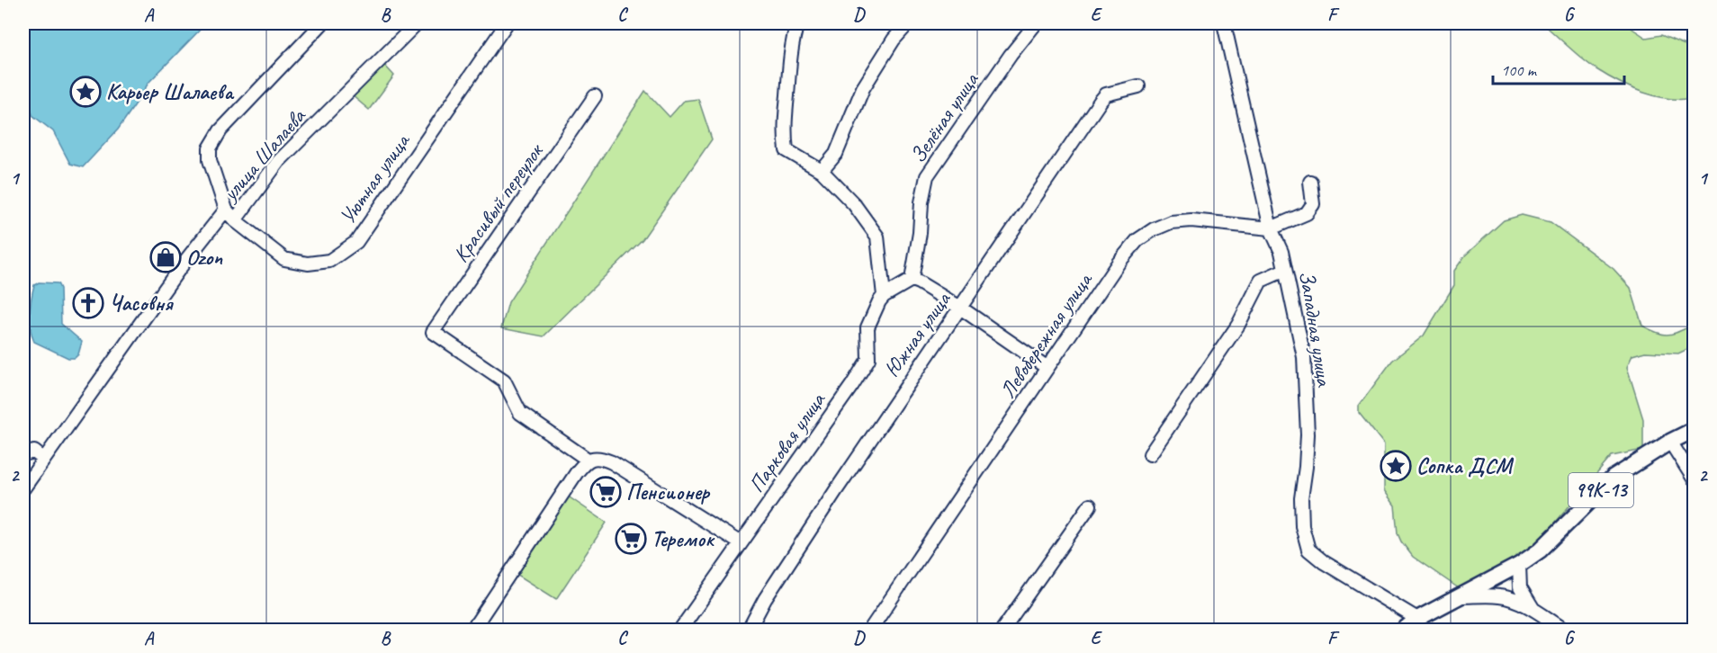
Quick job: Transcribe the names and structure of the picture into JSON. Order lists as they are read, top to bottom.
{
  "streets": {
    "main road": ["99К-13"],
    "street": [
      "Зелёная улица",
      "улица Шалаева",
      "Уютная улица",
      "Красивый переулок",
      "Западная улица",
      "Южная улица",
      "Левобережная улица",
      "Парковая улица"
    ]
  },
  "crossings": [
    ["улица Шалаева", "Уютная улица"],
    ["Западная улица", "Левобережная улица"]
  ],
  "places": {
    "place": ["Карьер Шалаева", "Сопка ДСМ"],
    "shop": ["Ozon"],
    "church": ["Часовня"],
    "supermarket": ["Пенсионер", "Теремок"]
  },
  "scale_bar": "100 m",
  "grid": {
    "columns": [
      "A",
      "B",
      "C",
      "D",
      "E",
      "F",
      "G"
    ],
    "rows": ["1", "2"]
  }
}
